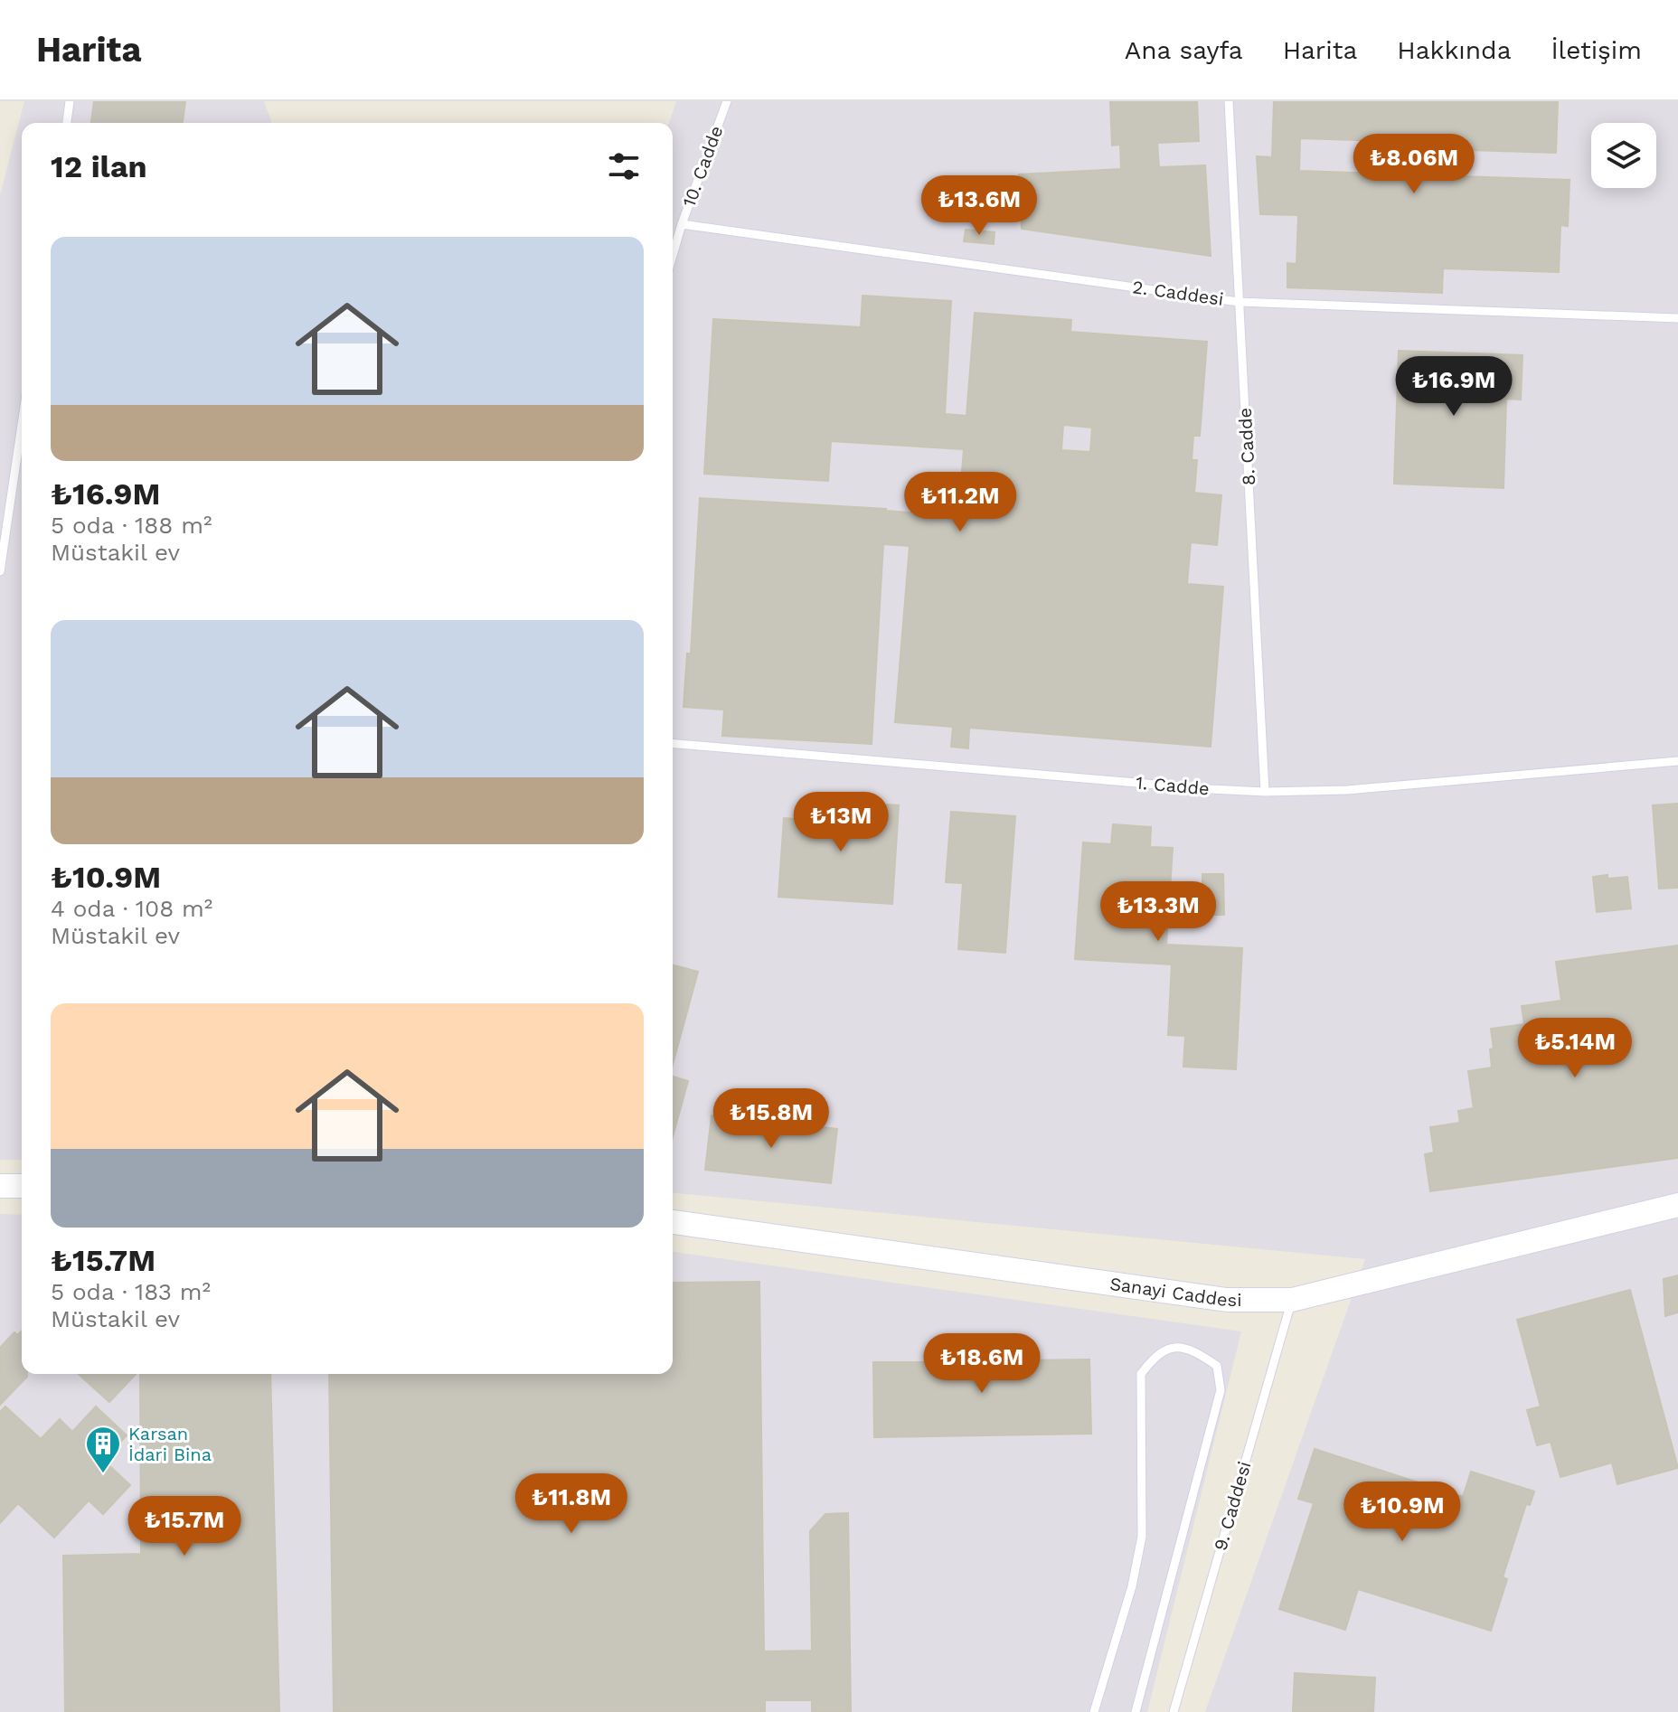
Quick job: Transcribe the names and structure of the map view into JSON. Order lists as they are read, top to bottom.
{
  "streets": {
    "street": ["Sanayi Caddesi"],
    "lane": [
      "10. Cadde",
      "2. Caddesi",
      "8. Cadde",
      "1. Cadde",
      "9. Caddesi"
    ]
  },
  "crossings": [
    ["10. Cadde", "2. Caddesi"],
    ["2. Caddesi", "8. Cadde"],
    ["8. Cadde", "1. Cadde"],
    ["Sanayi Caddesi", "9. Caddesi"]
  ],
  "places": {
    "building": ["Karsan İdari Bina"]
  },
  "page": {
    "header": "Harita",
    "nav": [
      "Ana sayfa",
      "Harita",
      "Hakkında",
      "İletişim"
    ],
    "heading": "12 ilan",
    "price": [
      "₺8.06M",
      "₺13.6M",
      "₺16.9M",
      "₺11.2M",
      "₺13M",
      "₺13.3M",
      "₺5.14M",
      "₺15.8M",
      "₺18.6M",
      "₺11.8M",
      "₺10.9M",
      "₺15.7M"
    ],
    "list": [
      {
        "name": "₺16.9M",
        "note": "5 oda · 188 m² · Müstakil ev"
      },
      {
        "name": "₺10.9M",
        "note": "4 oda · 108 m² · Müstakil ev"
      },
      {
        "name": "₺15.7M",
        "note": "5 oda · 183 m² · Müstakil ev"
      }
    ]
  }
}
